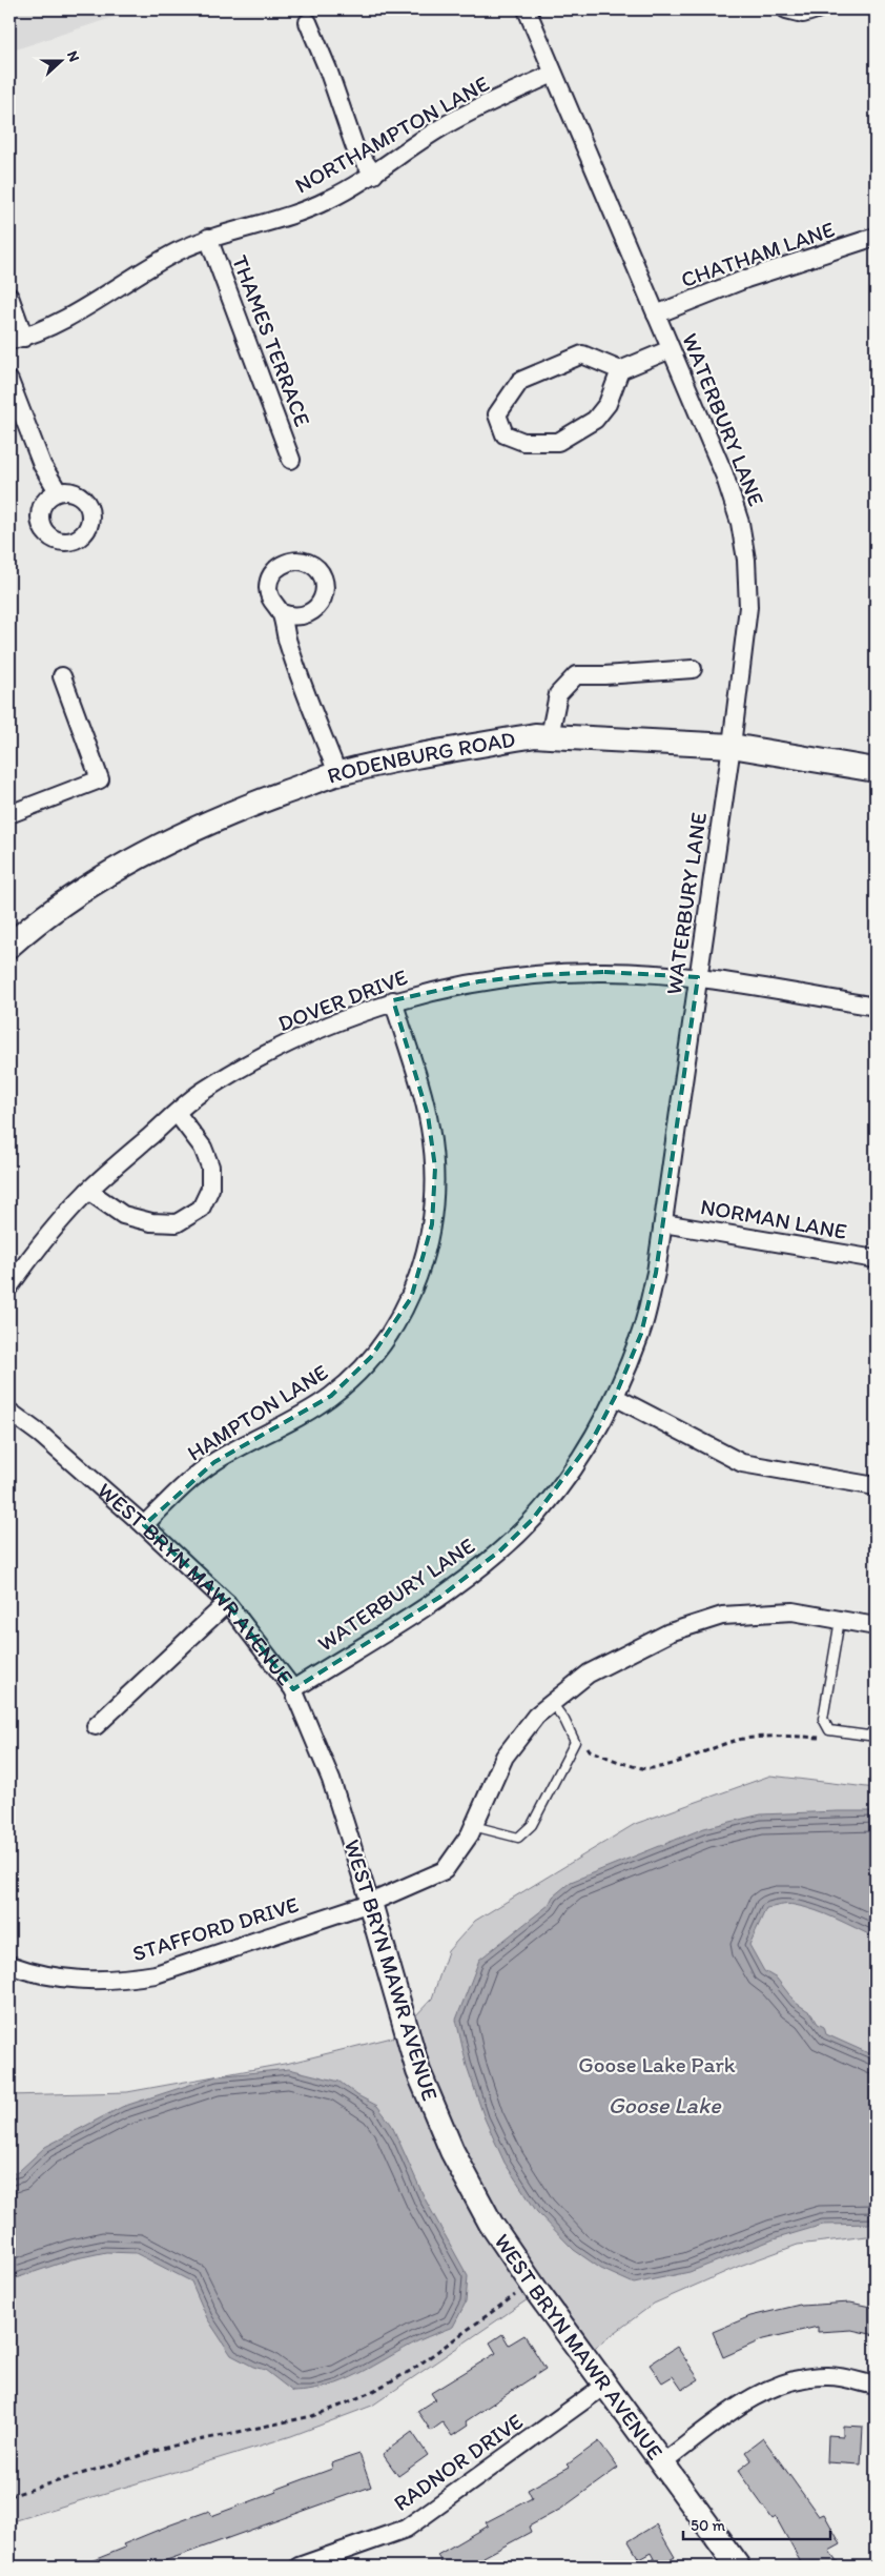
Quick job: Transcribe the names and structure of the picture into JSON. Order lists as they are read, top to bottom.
{
  "streets": {
    "street": [
      "NORTHAMPTON LANE",
      "CHATHAM LANE",
      "THAMES TERRACE",
      "WATERBURY LANE",
      "RODENBURG ROAD",
      "DOVER DRIVE",
      "NORMAN LANE",
      "HAMPTON LANE",
      "WEST BRYN MAWR AVENUE",
      "STAFFORD DRIVE",
      "RADNOR DRIVE"
    ]
  },
  "crossings": [
    ["NORTHAMPTON LANE", "THAMES TERRACE"],
    ["NORTHAMPTON LANE", "WATERBURY LANE"],
    ["CHATHAM LANE", "WATERBURY LANE"],
    ["WATERBURY LANE", "RODENBURG ROAD"],
    ["WATERBURY LANE", "DOVER DRIVE"],
    ["WATERBURY LANE", "NORMAN LANE"],
    ["WATERBURY LANE", "WEST BRYN MAWR AVENUE"],
    ["DOVER DRIVE", "HAMPTON LANE"],
    ["HAMPTON LANE", "WEST BRYN MAWR AVENUE"],
    ["WEST BRYN MAWR AVENUE", "STAFFORD DRIVE"],
    ["WEST BRYN MAWR AVENUE", "RADNOR DRIVE"]
  ],
  "water": ["Goose Lake"],
  "parks": ["Goose Lake Park"],
  "scale_bar": "50 m",
  "north": "right"
}
